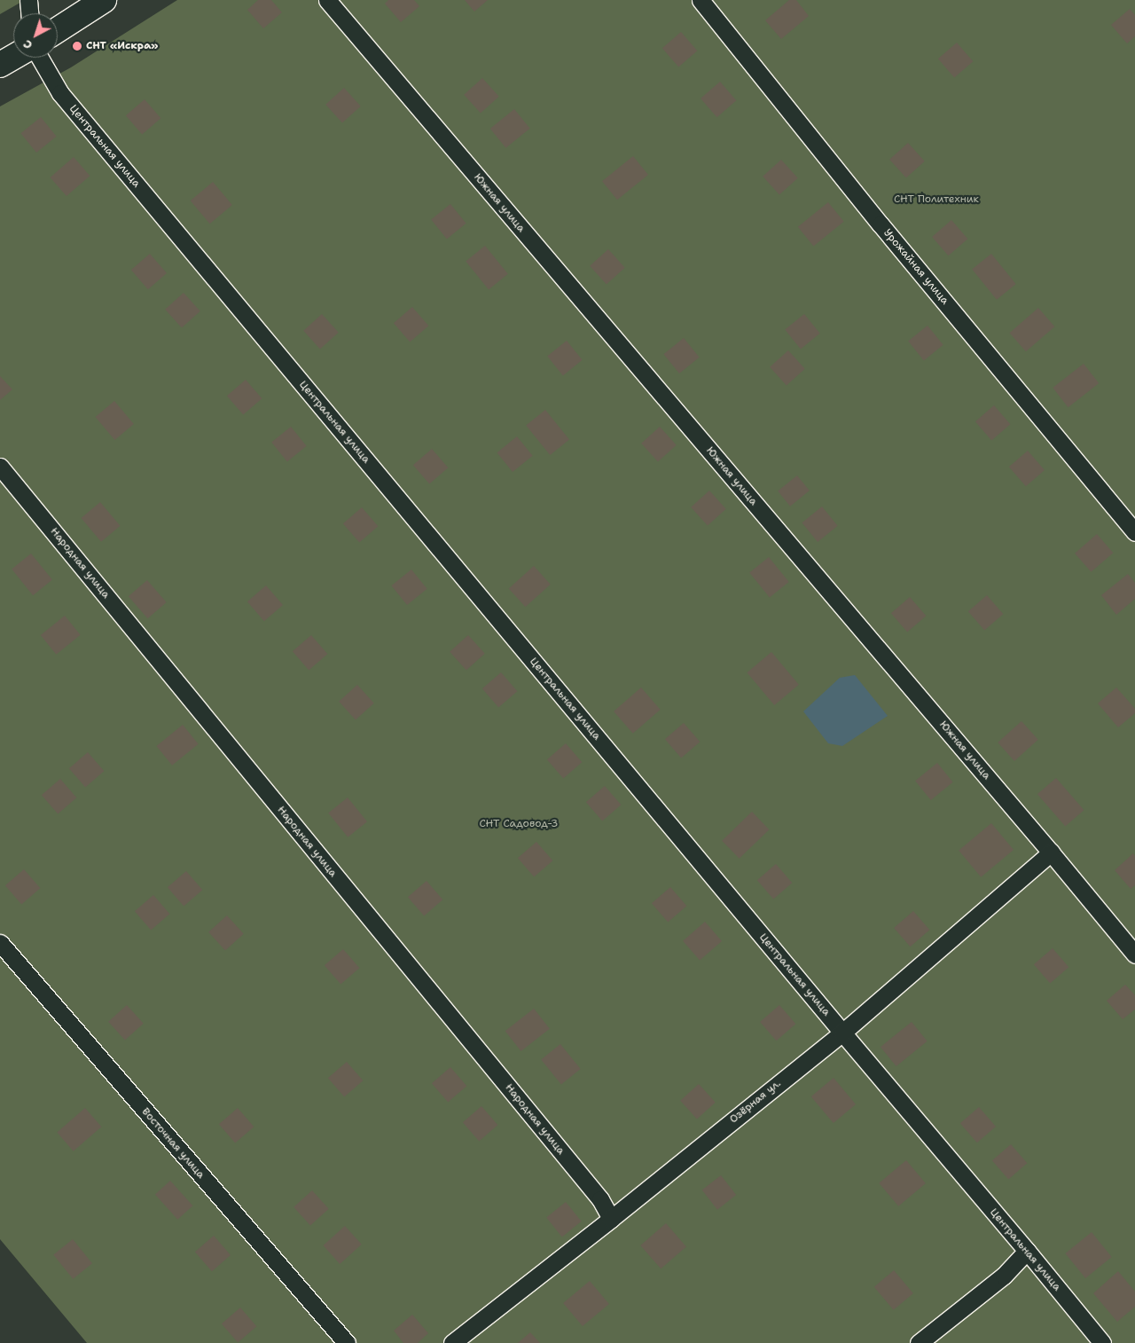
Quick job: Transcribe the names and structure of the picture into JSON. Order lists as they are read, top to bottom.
{
  "streets": {
    "lane": [
      "Центральная улица",
      "Южная улица",
      "Урожайная улица",
      "Народная улица",
      "Озёрная ул.",
      "Восточная улица"
    ]
  },
  "crossings": [
    ["Центральная улица", "Озёрная ул."],
    ["Южная улица", "Озёрная ул."],
    ["Народная улица", "Озёрная ул."]
  ],
  "parks": ["СНТ Политехник", "СНТ Садовод-3"],
  "places": ["СНТ «Искра»"],
  "north": "bottom left"
}
